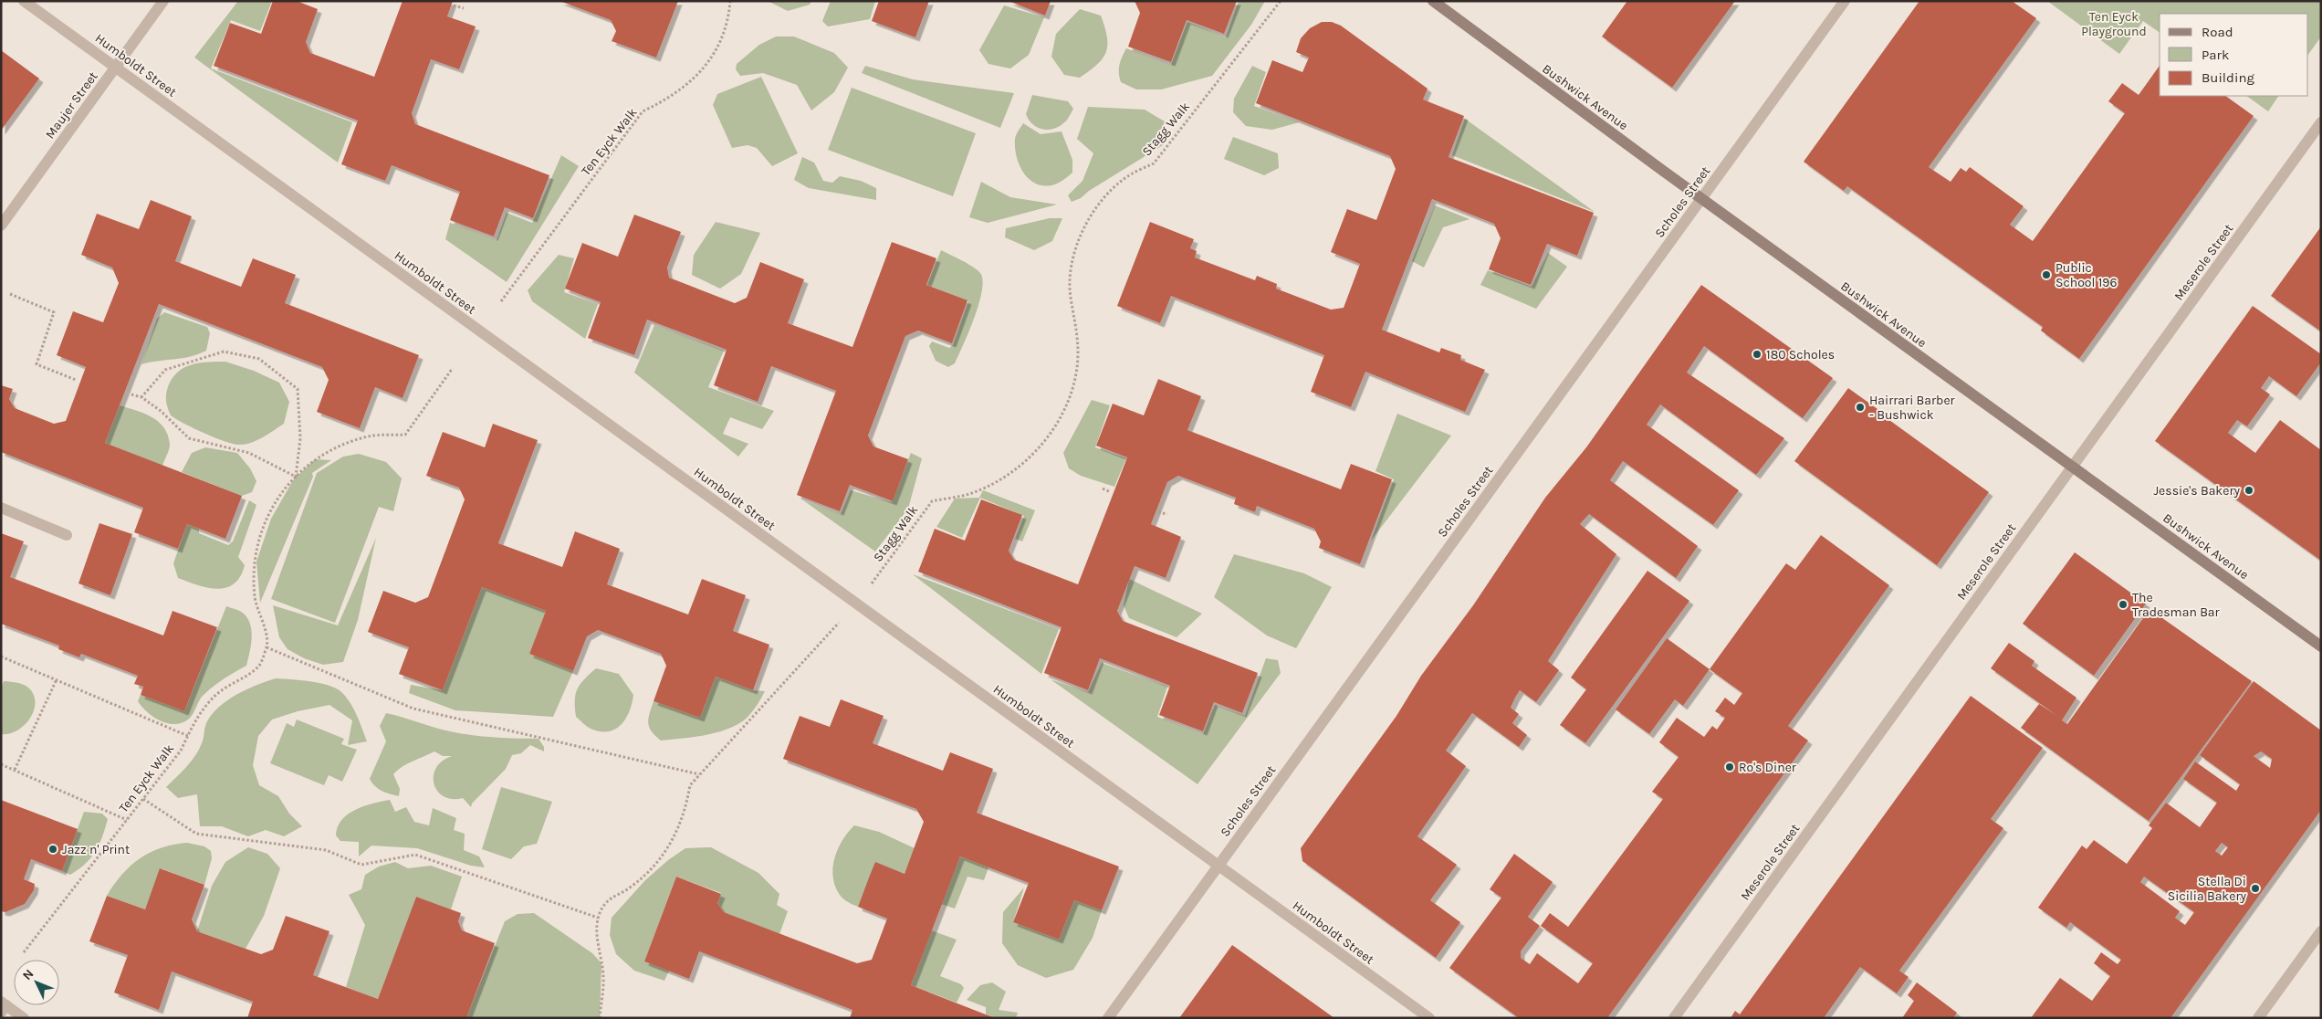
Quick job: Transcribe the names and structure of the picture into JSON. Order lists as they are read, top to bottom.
{
  "streets": {
    "main road": ["Bushwick Avenue"],
    "street": [
      "Humboldt Street",
      "Maujer Street",
      "Scholes Street",
      "Meserole Street"
    ],
    "path": ["Stagg Walk", "Ten Eyck Walk"]
  },
  "crossings": [
    ["Humboldt Street", "Maujer Street"],
    ["Humboldt Street", "Stagg Walk"],
    ["Humboldt Street", "Scholes Street"],
    ["Bushwick Avenue", "Scholes Street"],
    ["Bushwick Avenue", "Meserole Street"]
  ],
  "parks": ["Ten Eyck Playground"],
  "places": [
    "Public School 196",
    "180 Scholes",
    "Hairrari Barber - Bushwick",
    "Jessie's Bakery",
    "The Tradesman Bar",
    "Ro's Diner",
    "Jazz n' Print",
    "Stella Di Sicilia Bakery"
  ],
  "legend": ["Road", "Park", "Building"],
  "north": "top left"
}
